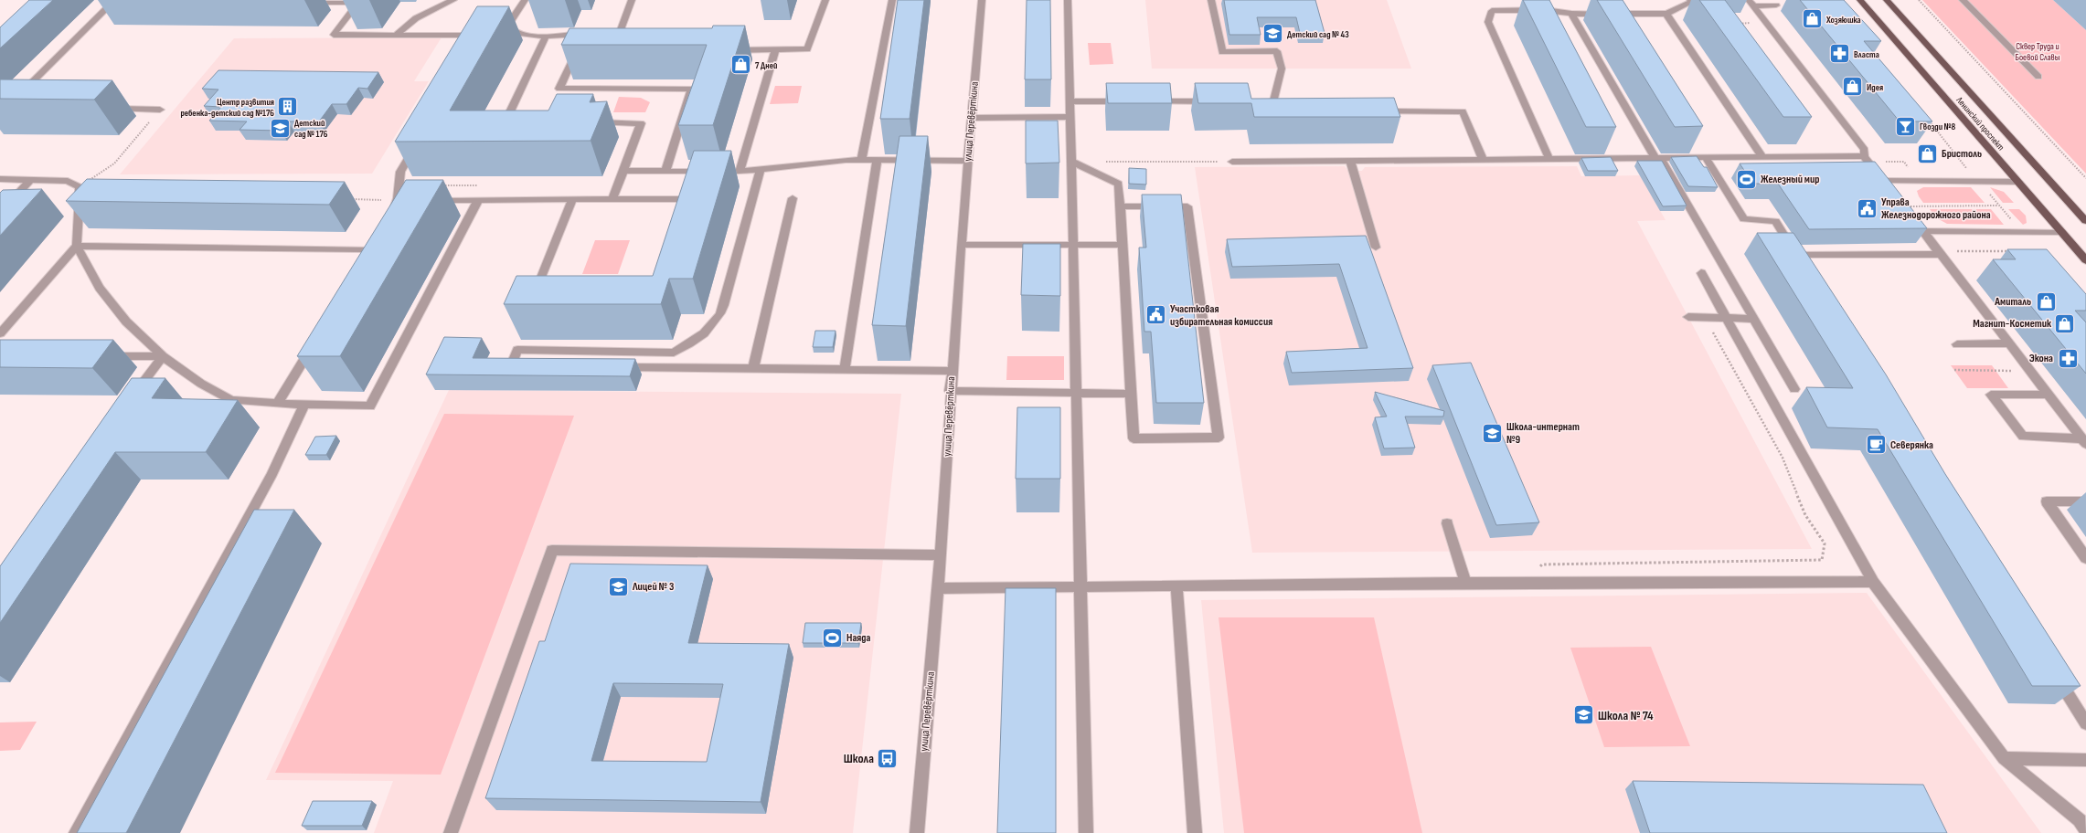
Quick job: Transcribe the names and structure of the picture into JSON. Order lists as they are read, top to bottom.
{
  "streets": {
    "main road": ["Ленинский проспект"],
    "street": ["улица Перевёрткина"]
  },
  "parks": ["Сквер Труда и Боевой Славы"],
  "places": {
    "shop": [
      "Хозяюшка",
      "7 Дней",
      "Идея",
      "Бристоль",
      "Амиталь",
      "Магнит-Косметик"
    ],
    "school or university": [
      "Детский сад № 43",
      "Детский сад № 176",
      "Школа-интернат №9",
      "Лицей № 3",
      "Школа № 74"
    ],
    "pharmacy": ["Власта", "Экона"],
    "building": ["Центр развития ребенка-детский сад №176"],
    "bar": ["Гвозди №8"],
    "sports": ["Железный мир", "Наяда"],
    "public building": ["Управа Железнодорожного района", "Участковая избирательная комиссия"],
    "cafe": ["Северянка"],
    "bus stop": ["Школа"]
  }
}
